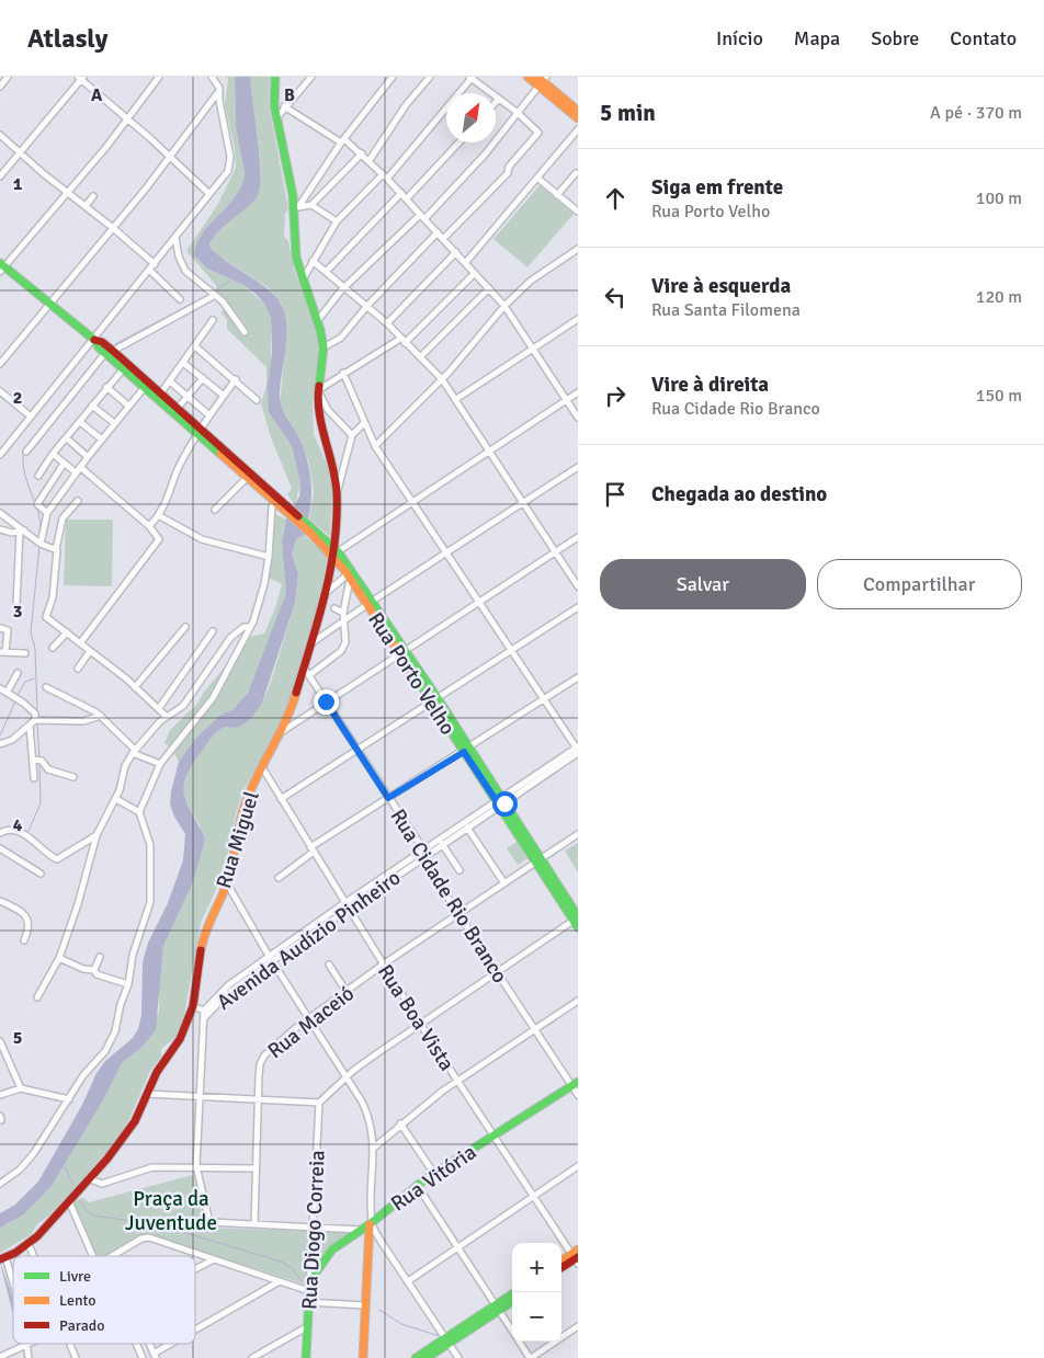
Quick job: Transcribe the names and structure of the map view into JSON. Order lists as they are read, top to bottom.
{
  "streets": {
    "main road": [
      "Rua Porto Velho",
      "Rua Miguel",
      "Rua Vitória",
      "Rua Diogo Correia"
    ],
    "street": [
      "Rua Cidade Rio Branco",
      "Avenida Audízio Pinheiro",
      "Rua Boa Vista",
      "Rua Maceió"
    ]
  },
  "crossings": [
    ["Rua Porto Velho", "Rua Miguel"],
    ["Rua Porto Velho", "Avenida Audízio Pinheiro"],
    ["Rua Porto Velho", "Rua Maceió"],
    ["Rua Miguel", "Rua Cidade Rio Branco"],
    ["Rua Miguel", "Avenida Audízio Pinheiro"],
    ["Rua Miguel", "Rua Boa Vista"],
    ["Rua Cidade Rio Branco", "Avenida Audízio Pinheiro"],
    ["Rua Cidade Rio Branco", "Rua Maceió"],
    ["Rua Cidade Rio Branco", "Rua Vitória"],
    ["Avenida Audízio Pinheiro", "Rua Boa Vista"],
    ["Avenida Audízio Pinheiro", "Rua Maceió"],
    ["Rua Boa Vista", "Rua Maceió"],
    ["Rua Boa Vista", "Rua Vitória"],
    ["Rua Vitória", "Rua Diogo Correia"]
  ],
  "parks": ["Praça da Juventude"],
  "legend": ["Livre", "Lento", "Parado"],
  "north": "top right",
  "page": {
    "header": "Atlasly",
    "nav": [
      "Início",
      "Mapa",
      "Sobre",
      "Contato"
    ],
    "heading": ["5 min", "A pé · 370 m"],
    "list": [
      ["Siga em frente", "Rua Porto Velho", "100 m"],
      ["Vire à esquerda", "Rua Santa Filomena", "120 m"],
      ["Vire à direita", "Rua Cidade Rio Branco", "150 m"],
      "Chegada ao destino"
    ],
    "buttons": ["Salvar", "Compartilhar"],
    "map_buttons": ["+", "−"]
  },
  "grid": {
    "columns": ["A", "B"],
    "rows": [
      "1",
      "2",
      "3",
      "4",
      "5"
    ]
  }
}
